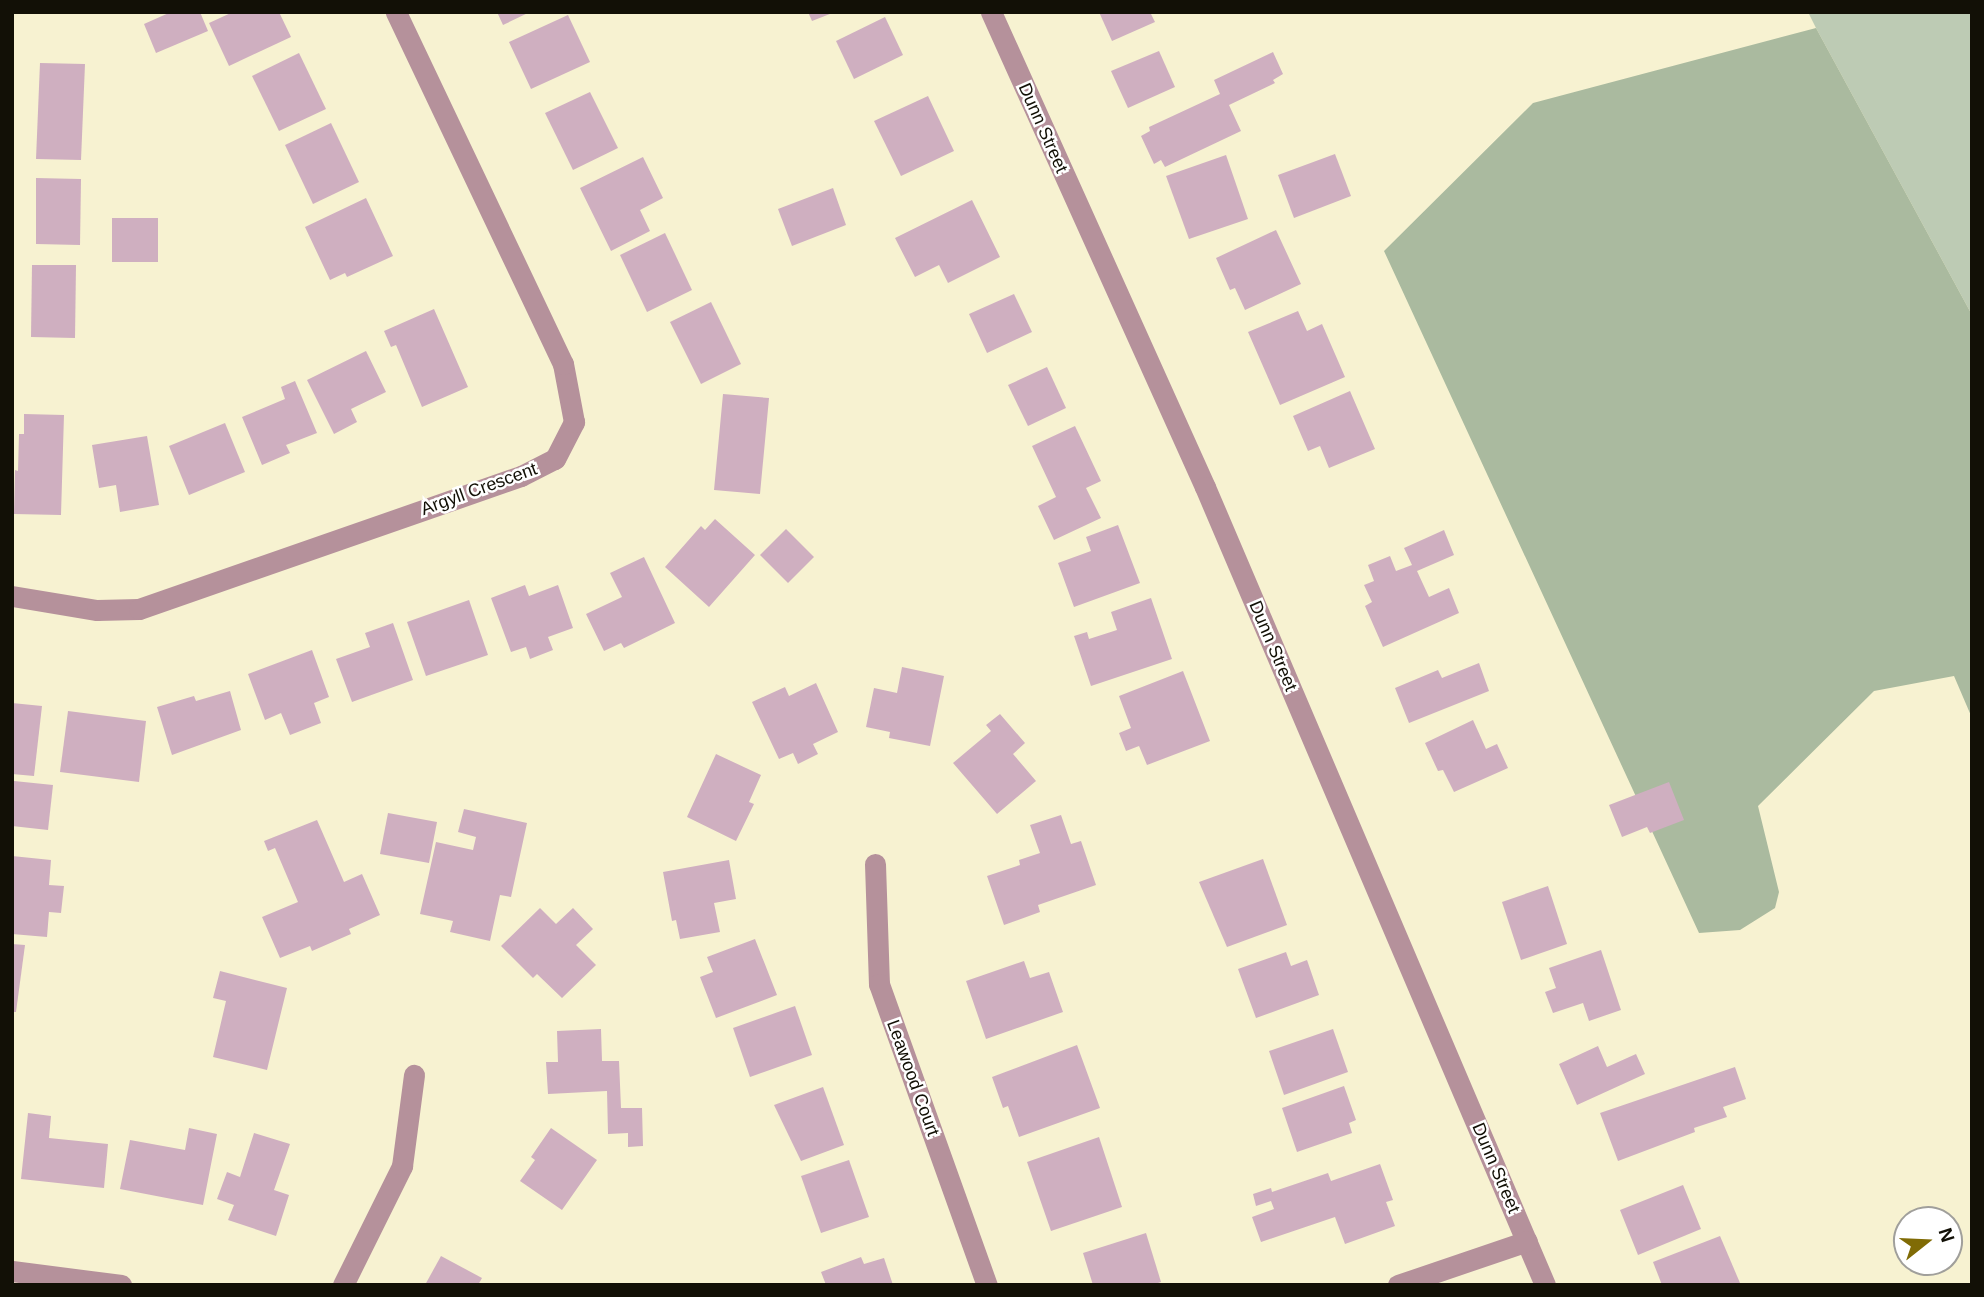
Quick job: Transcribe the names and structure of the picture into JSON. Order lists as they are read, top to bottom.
{
  "streets": {
    "street": ["Dunn Street", "Argyll Crescent", "Leawood Court"]
  },
  "north": "right"
}
